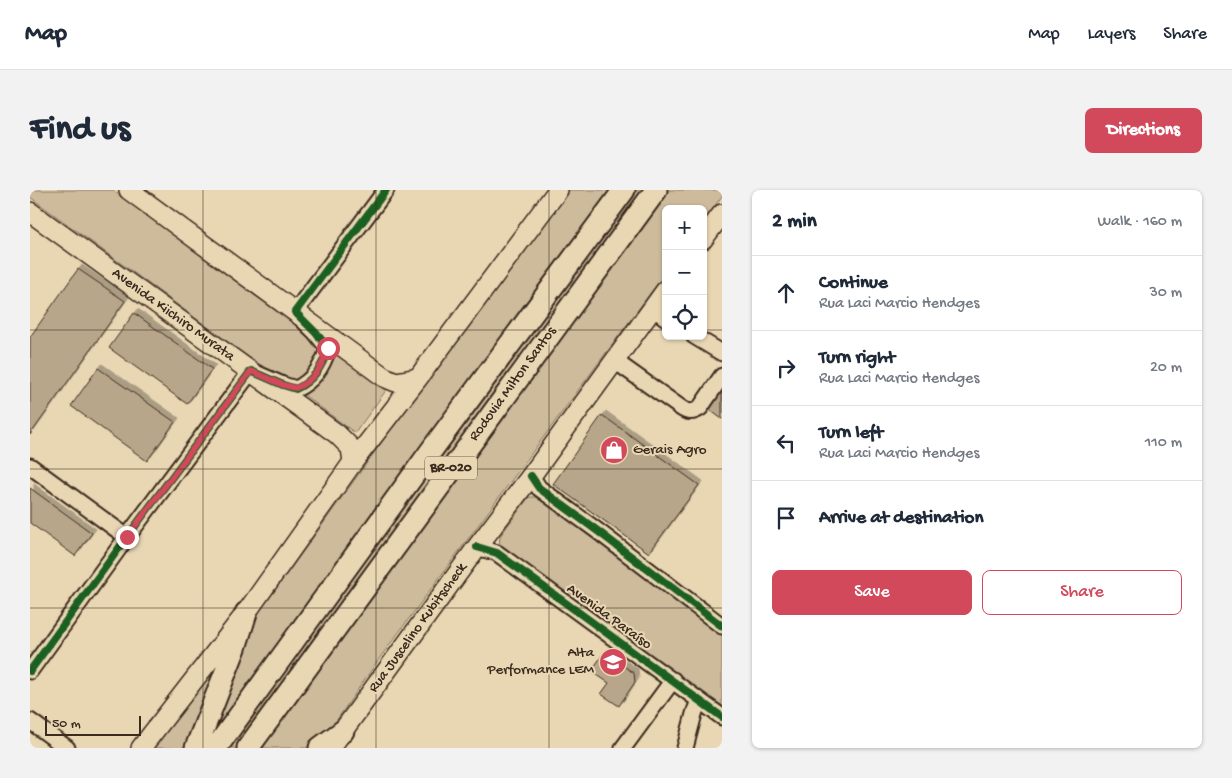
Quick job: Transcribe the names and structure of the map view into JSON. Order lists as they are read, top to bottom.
{
  "streets": {
    "highway": ["Rodovia Milton Santos", "BR-020"],
    "main road": ["Avenida Kiichiro Murata", "Rua Juscelino Kubitscheck"],
    "street": ["Avenida Paraíso"]
  },
  "crossings": [
    ["Avenida Paraíso", "Rua Juscelino Kubitscheck"]
  ],
  "places": {
    "shop": ["Gerais Agro"],
    "school or university": ["Alta Performance LEM"]
  },
  "scale_bar": "50 m",
  "page": {
    "header": "Map",
    "nav": ["Map", "Layers", "Share"],
    "buttons": [
      "Directions",
      ["Save", "Share"]
    ],
    "title": "Find us",
    "heading": ["2 min", "Walk · 160 m"],
    "map_buttons": ["+", "−"],
    "list": [
      ["Continue", "Rua Laci Marcio Hendges", "30 m"],
      ["Turn right", "Rua Laci Marcio Hendges", "20 m"],
      ["Turn left", "Rua Laci Marcio Hendges", "110 m"],
      "Arrive at destination"
    ],
    "scale": "50 m"
  }
}
